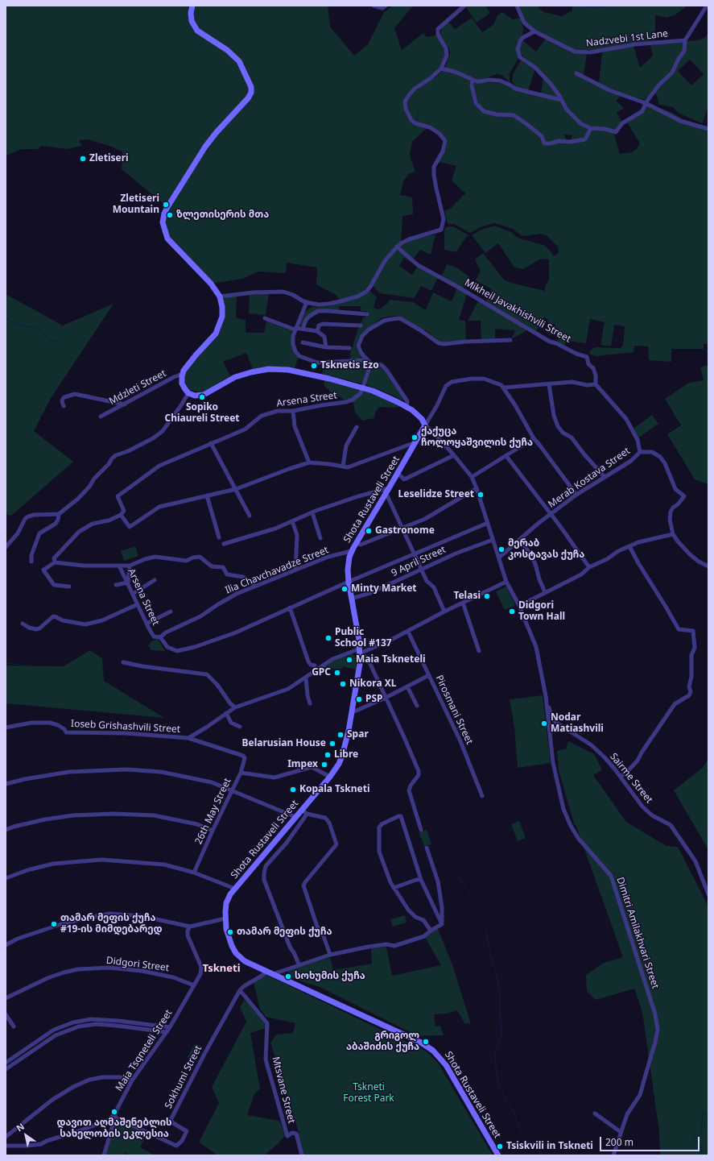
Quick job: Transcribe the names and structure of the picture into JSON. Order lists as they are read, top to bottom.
{
  "streets": {
    "main road": ["Shota Rustaveli Street"],
    "street": [
      "Nadzvebi 1st Lane",
      "Mikheil Javakhishvili Street",
      "Mdzleti Street",
      "Arsena Street",
      "Merab Kostava Street",
      "9 April Street",
      "Ilia Chavchavadze Street",
      "Pirosmani Street",
      "Ioseb Grishashvili Street",
      "Sairme Street",
      "26th May Street",
      "Dimitri Amilakhvari Street",
      "Didgori Street",
      "Maia Tsqneteli Street",
      "Sokhumi Street",
      "Mtsvane Street"
    ]
  },
  "crossings": [
    ["Arsena Street", "Shota Rustaveli Street"],
    ["Arsena Street", "Ilia Chavchavadze Street"],
    ["Arsena Street", "Dimitri Amilakhvari Street"],
    ["Merab Kostava Street", "Dimitri Amilakhvari Street"],
    ["Shota Rustaveli Street", "9 April Street"],
    ["Shota Rustaveli Street", "Ilia Chavchavadze Street"],
    ["Shota Rustaveli Street", "Ioseb Grishashvili Street"],
    ["Shota Rustaveli Street", "26th May Street"],
    ["Shota Rustaveli Street", "Dimitri Amilakhvari Street"],
    ["Shota Rustaveli Street", "Sokhumi Street"],
    ["9 April Street", "Dimitri Amilakhvari Street"],
    ["Pirosmani Street", "Ioseb Grishashvili Street"],
    ["Ioseb Grishashvili Street", "Dimitri Amilakhvari Street"],
    ["Sairme Street", "Dimitri Amilakhvari Street"],
    ["Didgori Street", "Maia Tsqneteli Street"],
    ["Sokhumi Street", "Mtsvane Street"]
  ],
  "districts": ["Tskneti"],
  "parks": ["Tskneti Forest Park"],
  "places": [
    "Zletiseri",
    "Zletiseri Mountain",
    "ზლეთისერის მთა",
    "Tsknetis Ezo",
    "Sopiko Chiaureli Street",
    "ქაქუცა ჩოლოყაშვილის ქუჩა",
    "Leselidze Street",
    "Gastronome",
    "მერაბ კოსტავას ქუჩა",
    "Minty Market",
    "Telasi",
    "Didgori Town Hall",
    "Public School #137",
    "Maia Tskneteli",
    "GPC",
    "Nikora XL",
    "PSP",
    "Nodar Matiashvili",
    "Spar",
    "Belarusian House",
    "Libre",
    "Impex",
    "Kopala Tskneti",
    "თამარ მეფის ქუჩა #19-ის მიმდებარედ",
    "თამარ მეფის ქუჩა",
    "სოხუმის ქუჩა",
    "გრიგოლ აბაშიძის ქუჩა",
    "დავით აღმაშენებლის სახელობის ეკლესია",
    "Tsiskvili in Tskneti"
  ],
  "scale_bar": "200 m",
  "north": "top left"
}
